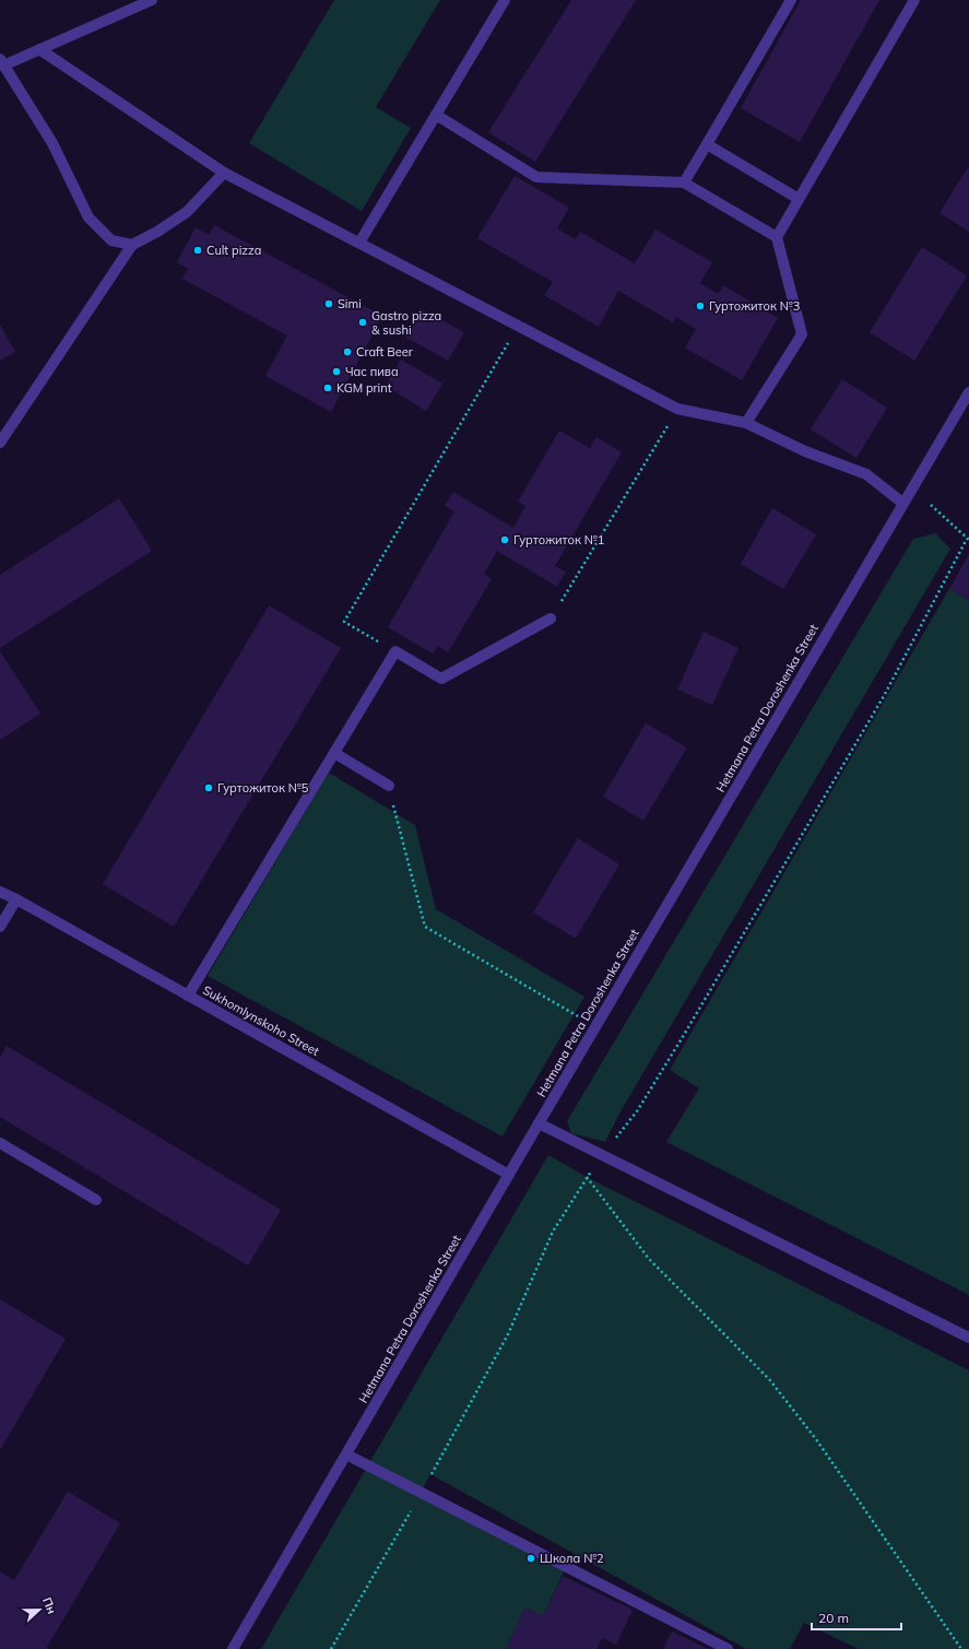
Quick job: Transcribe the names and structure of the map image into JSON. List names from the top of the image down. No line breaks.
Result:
{"streets":{"street":["Hetmana Petra Doroshenka Street","Sukhomlynskoho Street"]},"crossings":[["Hetmana Petra Doroshenka Street","Sukhomlynskoho Street"]],"places":["Cult pizza","Simi","Гуртожиток №3","Gastro pizza & sushi","Craft Beer","Час пива","KGM print","Гуртожиток №1","Гуртожиток №5","Школа №2"],"scale_bar":"20 m","north":"right"}
